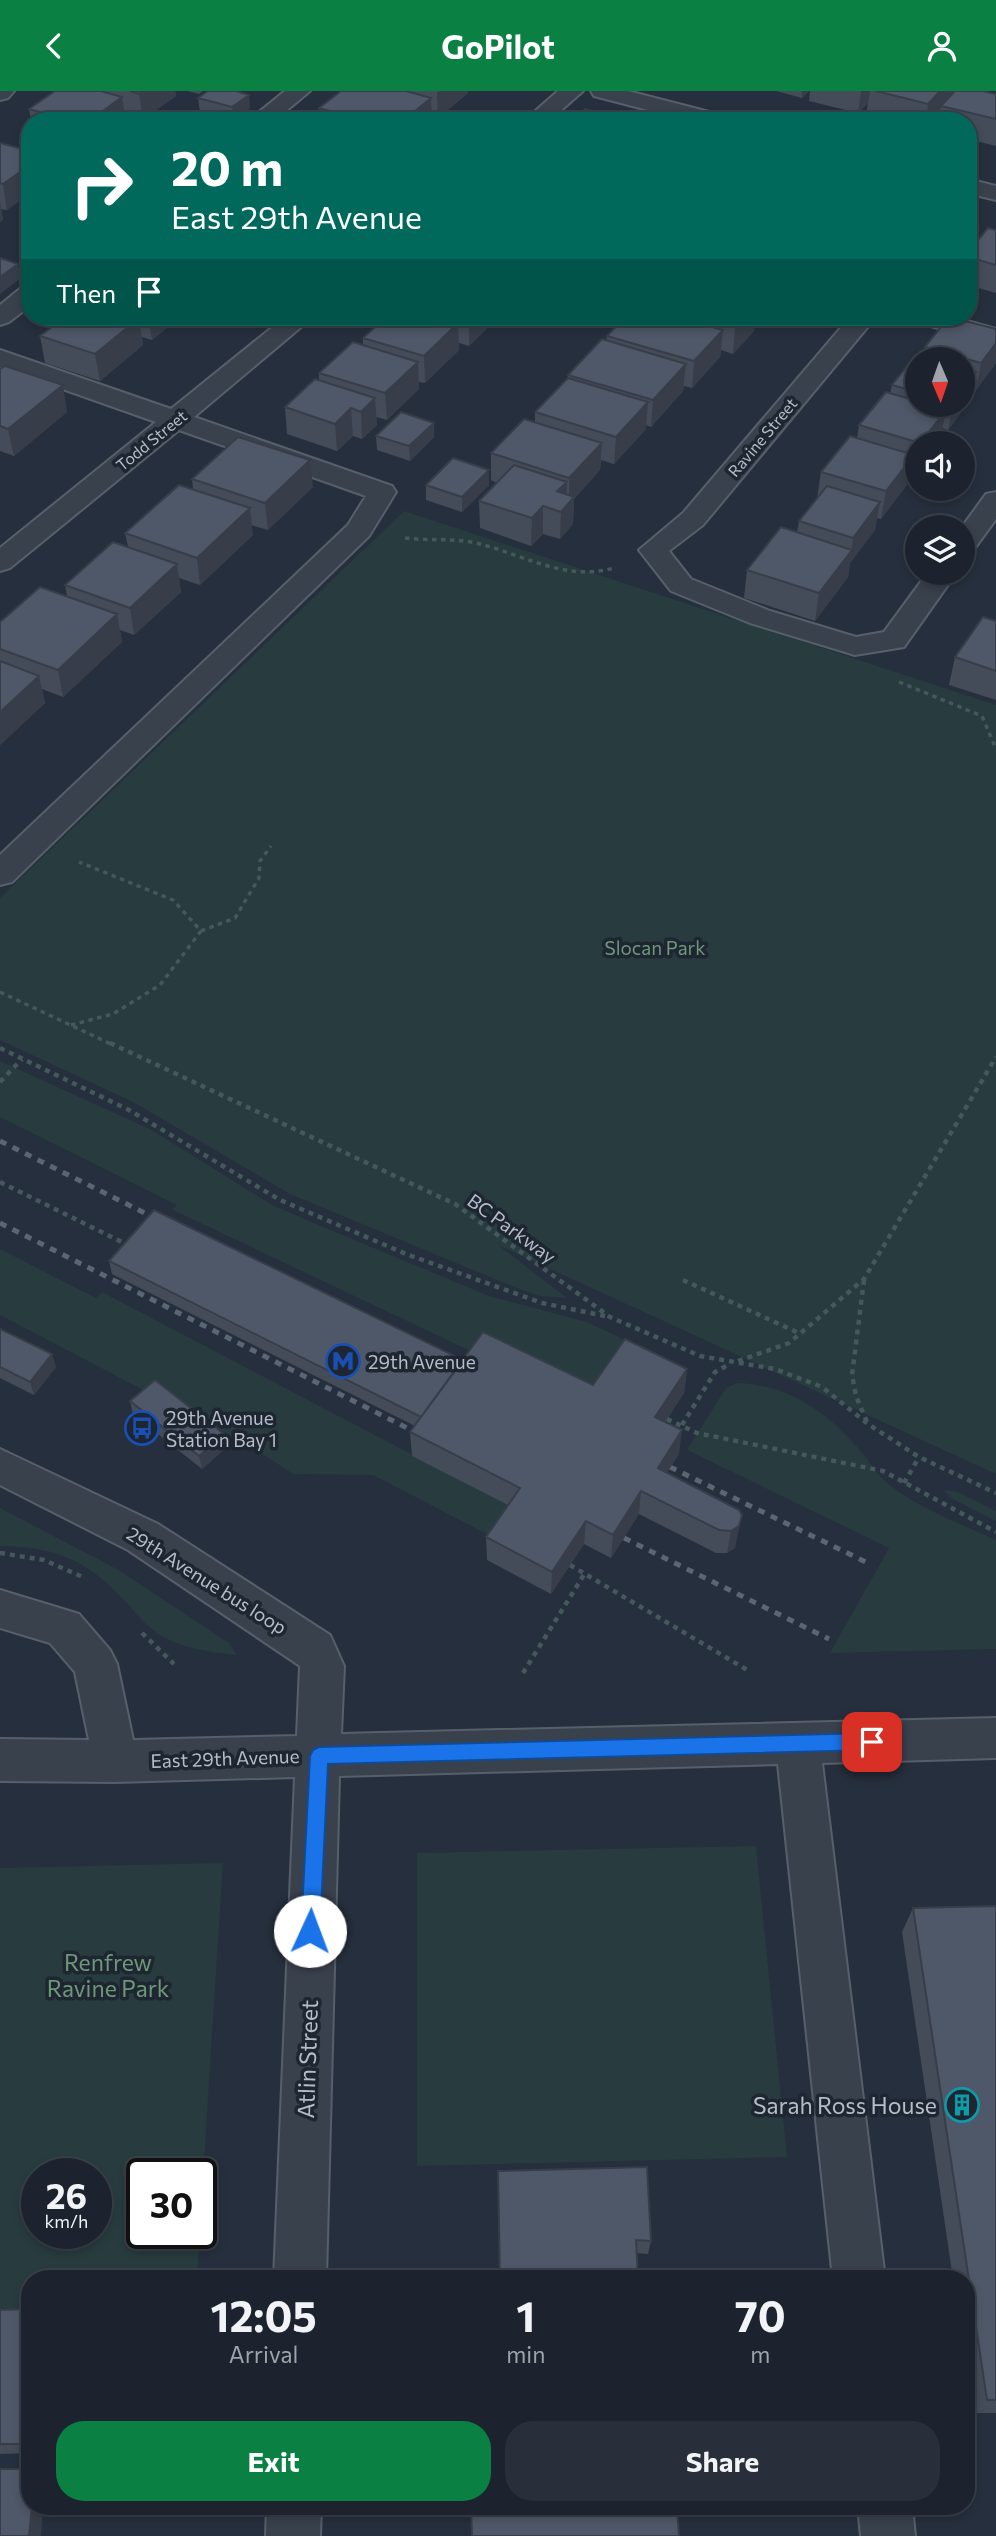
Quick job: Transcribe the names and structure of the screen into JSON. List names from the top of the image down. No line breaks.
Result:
{"streets":{"street":["Ravine Street","Todd Street","29th Avenue bus loop","East 29th Avenue","Atlin Street"],"path":["BC Parkway"]},"crossings":[["29th Avenue bus loop","East 29th Avenue"],["29th Avenue bus loop","Atlin Street"],["East 29th Avenue","Atlin Street"]],"parks":["Slocan Park","Renfrew Ravine Park"],"places":{"metro station":["29th Avenue"],"bus stop":["29th Avenue Station Bay 1"],"building":["Sarah Ross House"]},"north":"bottom","page":{"header":"GoPilot","turn":["20 m","East 29th Avenue"],"then":"Then","speed":"26 km/h","limit":"30","eta":["12:05","Arrival","1","min","70","m"],"buttons":["Exit","Share"]}}
